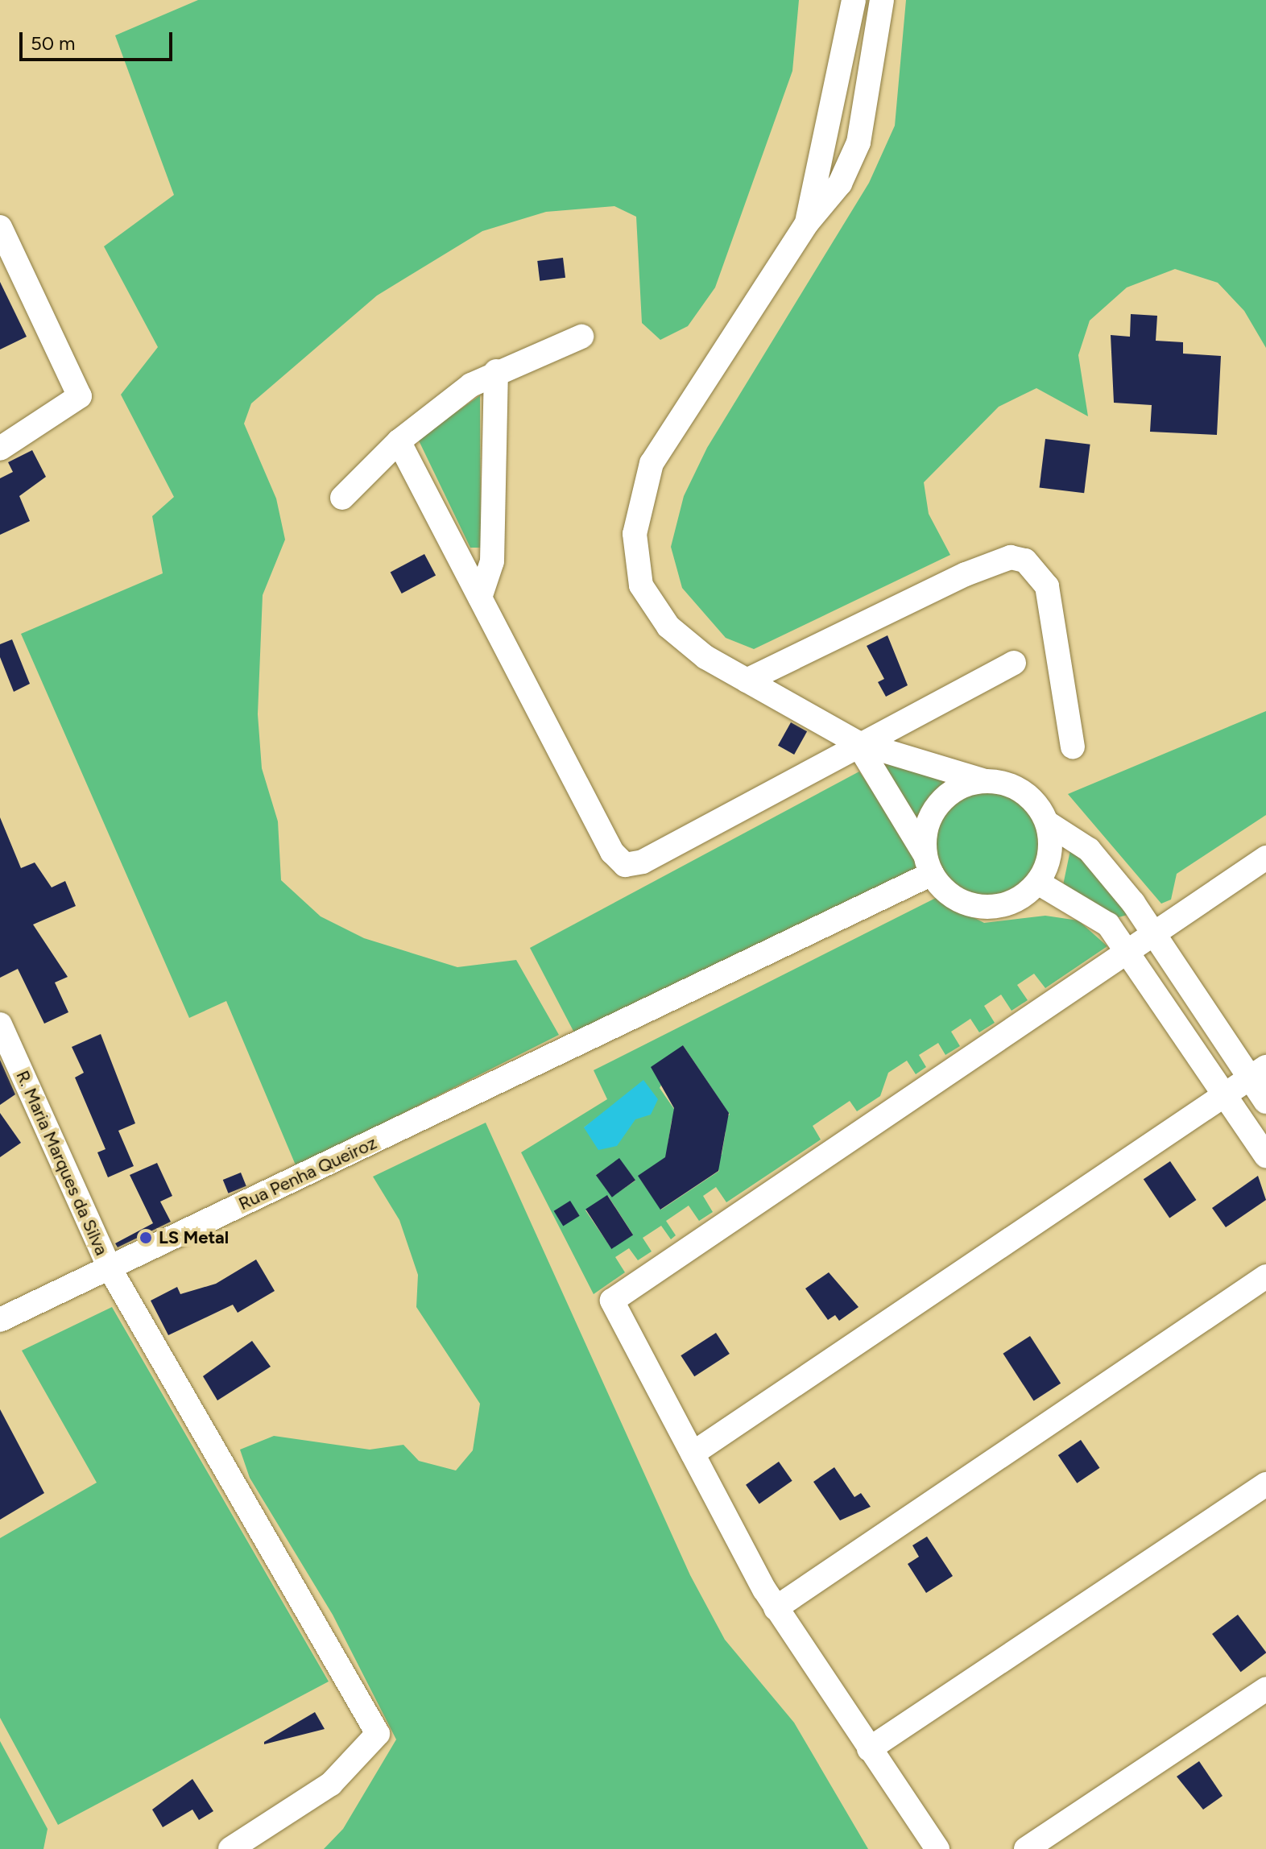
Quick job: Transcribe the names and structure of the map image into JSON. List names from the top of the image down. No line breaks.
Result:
{"streets":{"street":["R. Maria Marques da Silva","Rua Penha Queiroz"]},"crossings":[["R. Maria Marques da Silva","Rua Penha Queiroz"]],"places":["LS Metal"],"scale_bar":"50 m"}
